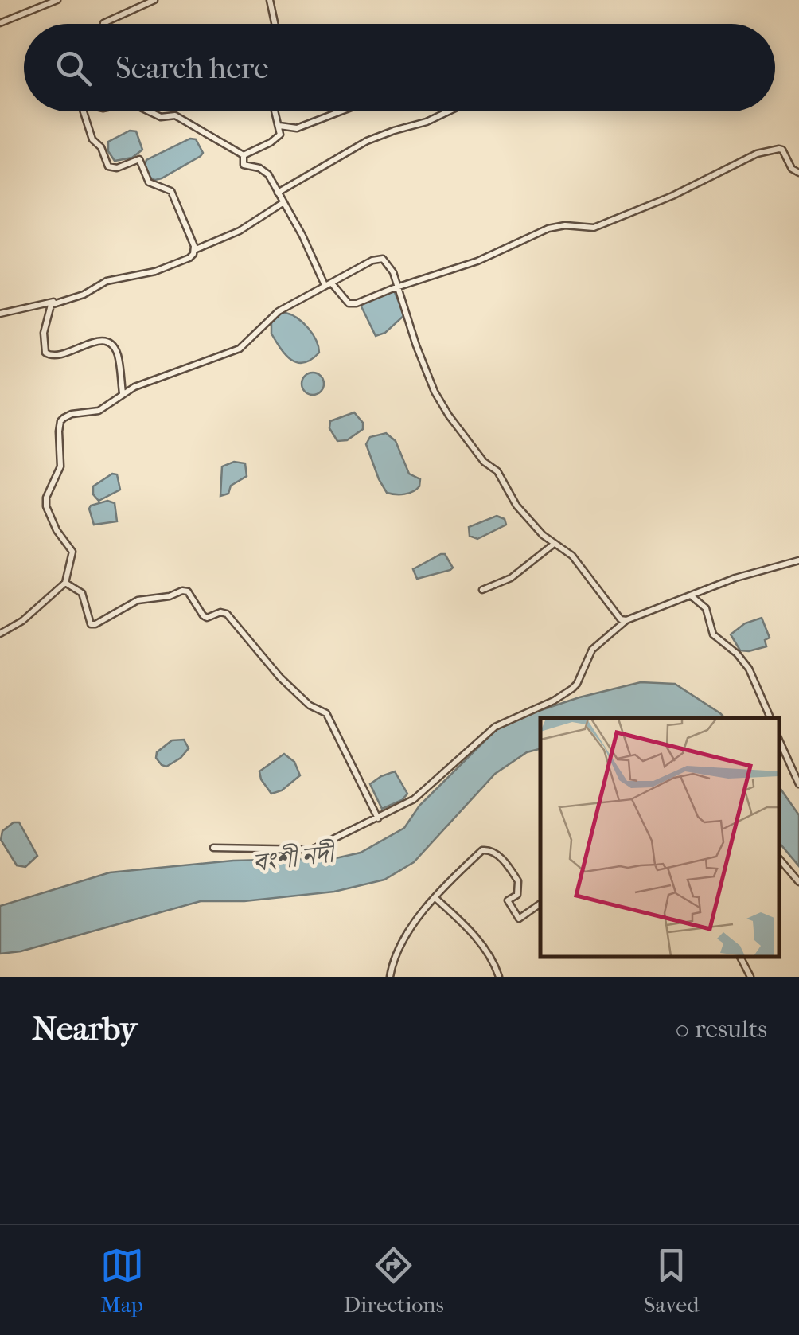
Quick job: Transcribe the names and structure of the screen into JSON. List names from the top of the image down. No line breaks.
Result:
{"water":["বংশী নদী"],"page":{"search":"Search here","heading":["Nearby","0 results"],"nav":["Map","Directions","Saved"]}}
